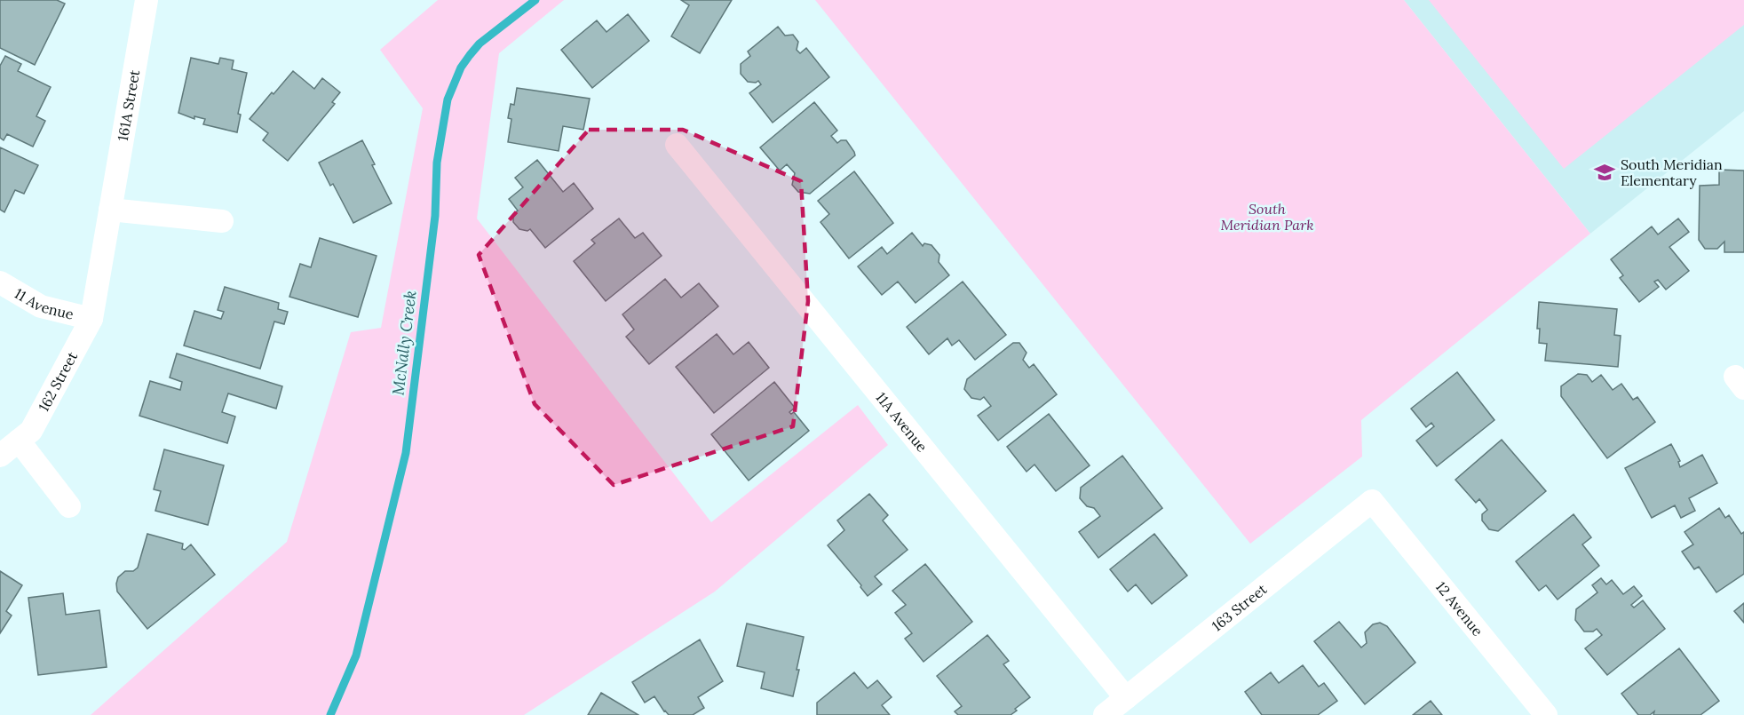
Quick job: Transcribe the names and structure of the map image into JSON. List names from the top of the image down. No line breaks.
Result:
{"streets":{"street":["161A Street","11 Avenue","162 Street","11A Avenue","163 Street","12 Avenue"]},"crossings":[["161A Street","11 Avenue"],["161A Street","162 Street"],["11 Avenue","162 Street"],["11A Avenue","163 Street"],["163 Street","12 Avenue"]],"water":["McNally Creek"],"parks":["South Meridian Park"],"places":{"school or university":["South Meridian Elementary"]}}
